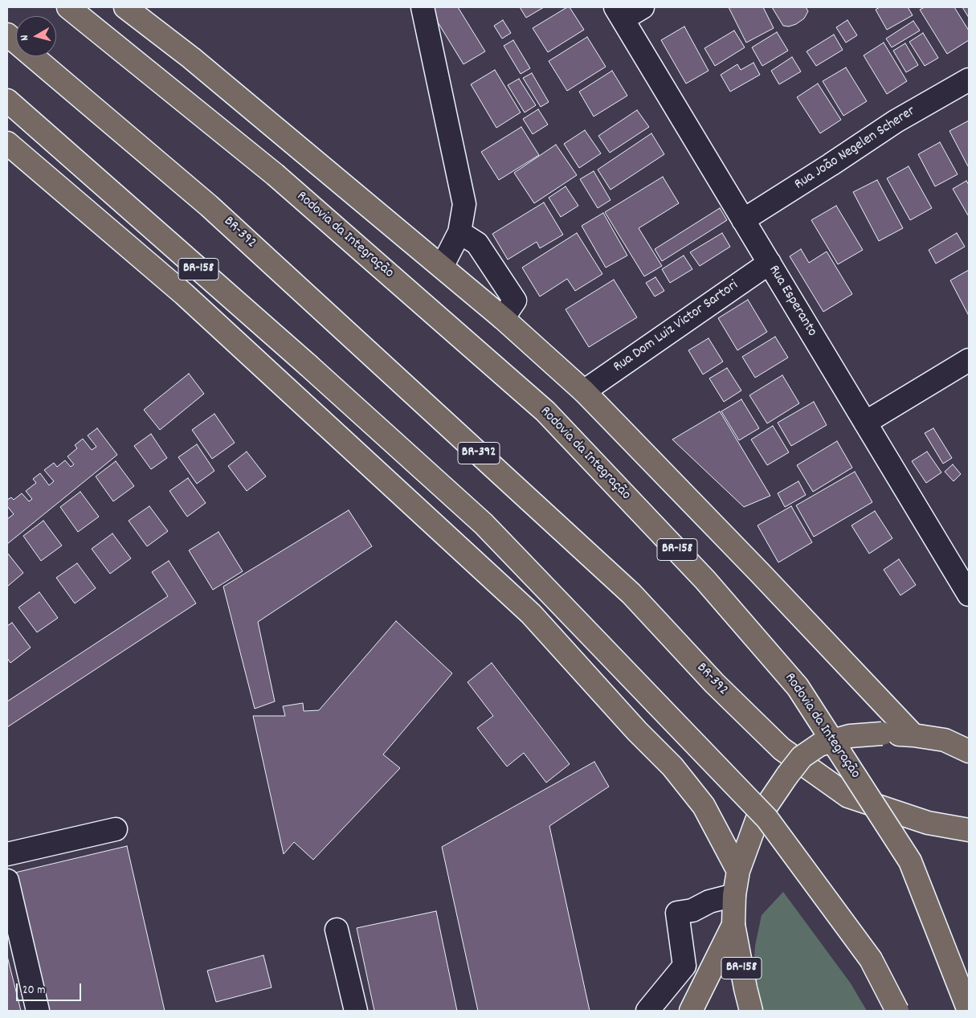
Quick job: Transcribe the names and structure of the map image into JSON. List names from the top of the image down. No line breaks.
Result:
{"streets":{"main road":["BR-392","Rodovia da Integração","BR-158"],"street":["Rua João Negelen Scherer","Rua Esperanto","Rua Dom Luiz Victor Sartori"]},"crossings":[["Rua João Negelen Scherer","Rua Esperanto"],["Rua Esperanto","Rua Dom Luiz Victor Sartori"]],"scale_bar":"20 m","north":"left"}
